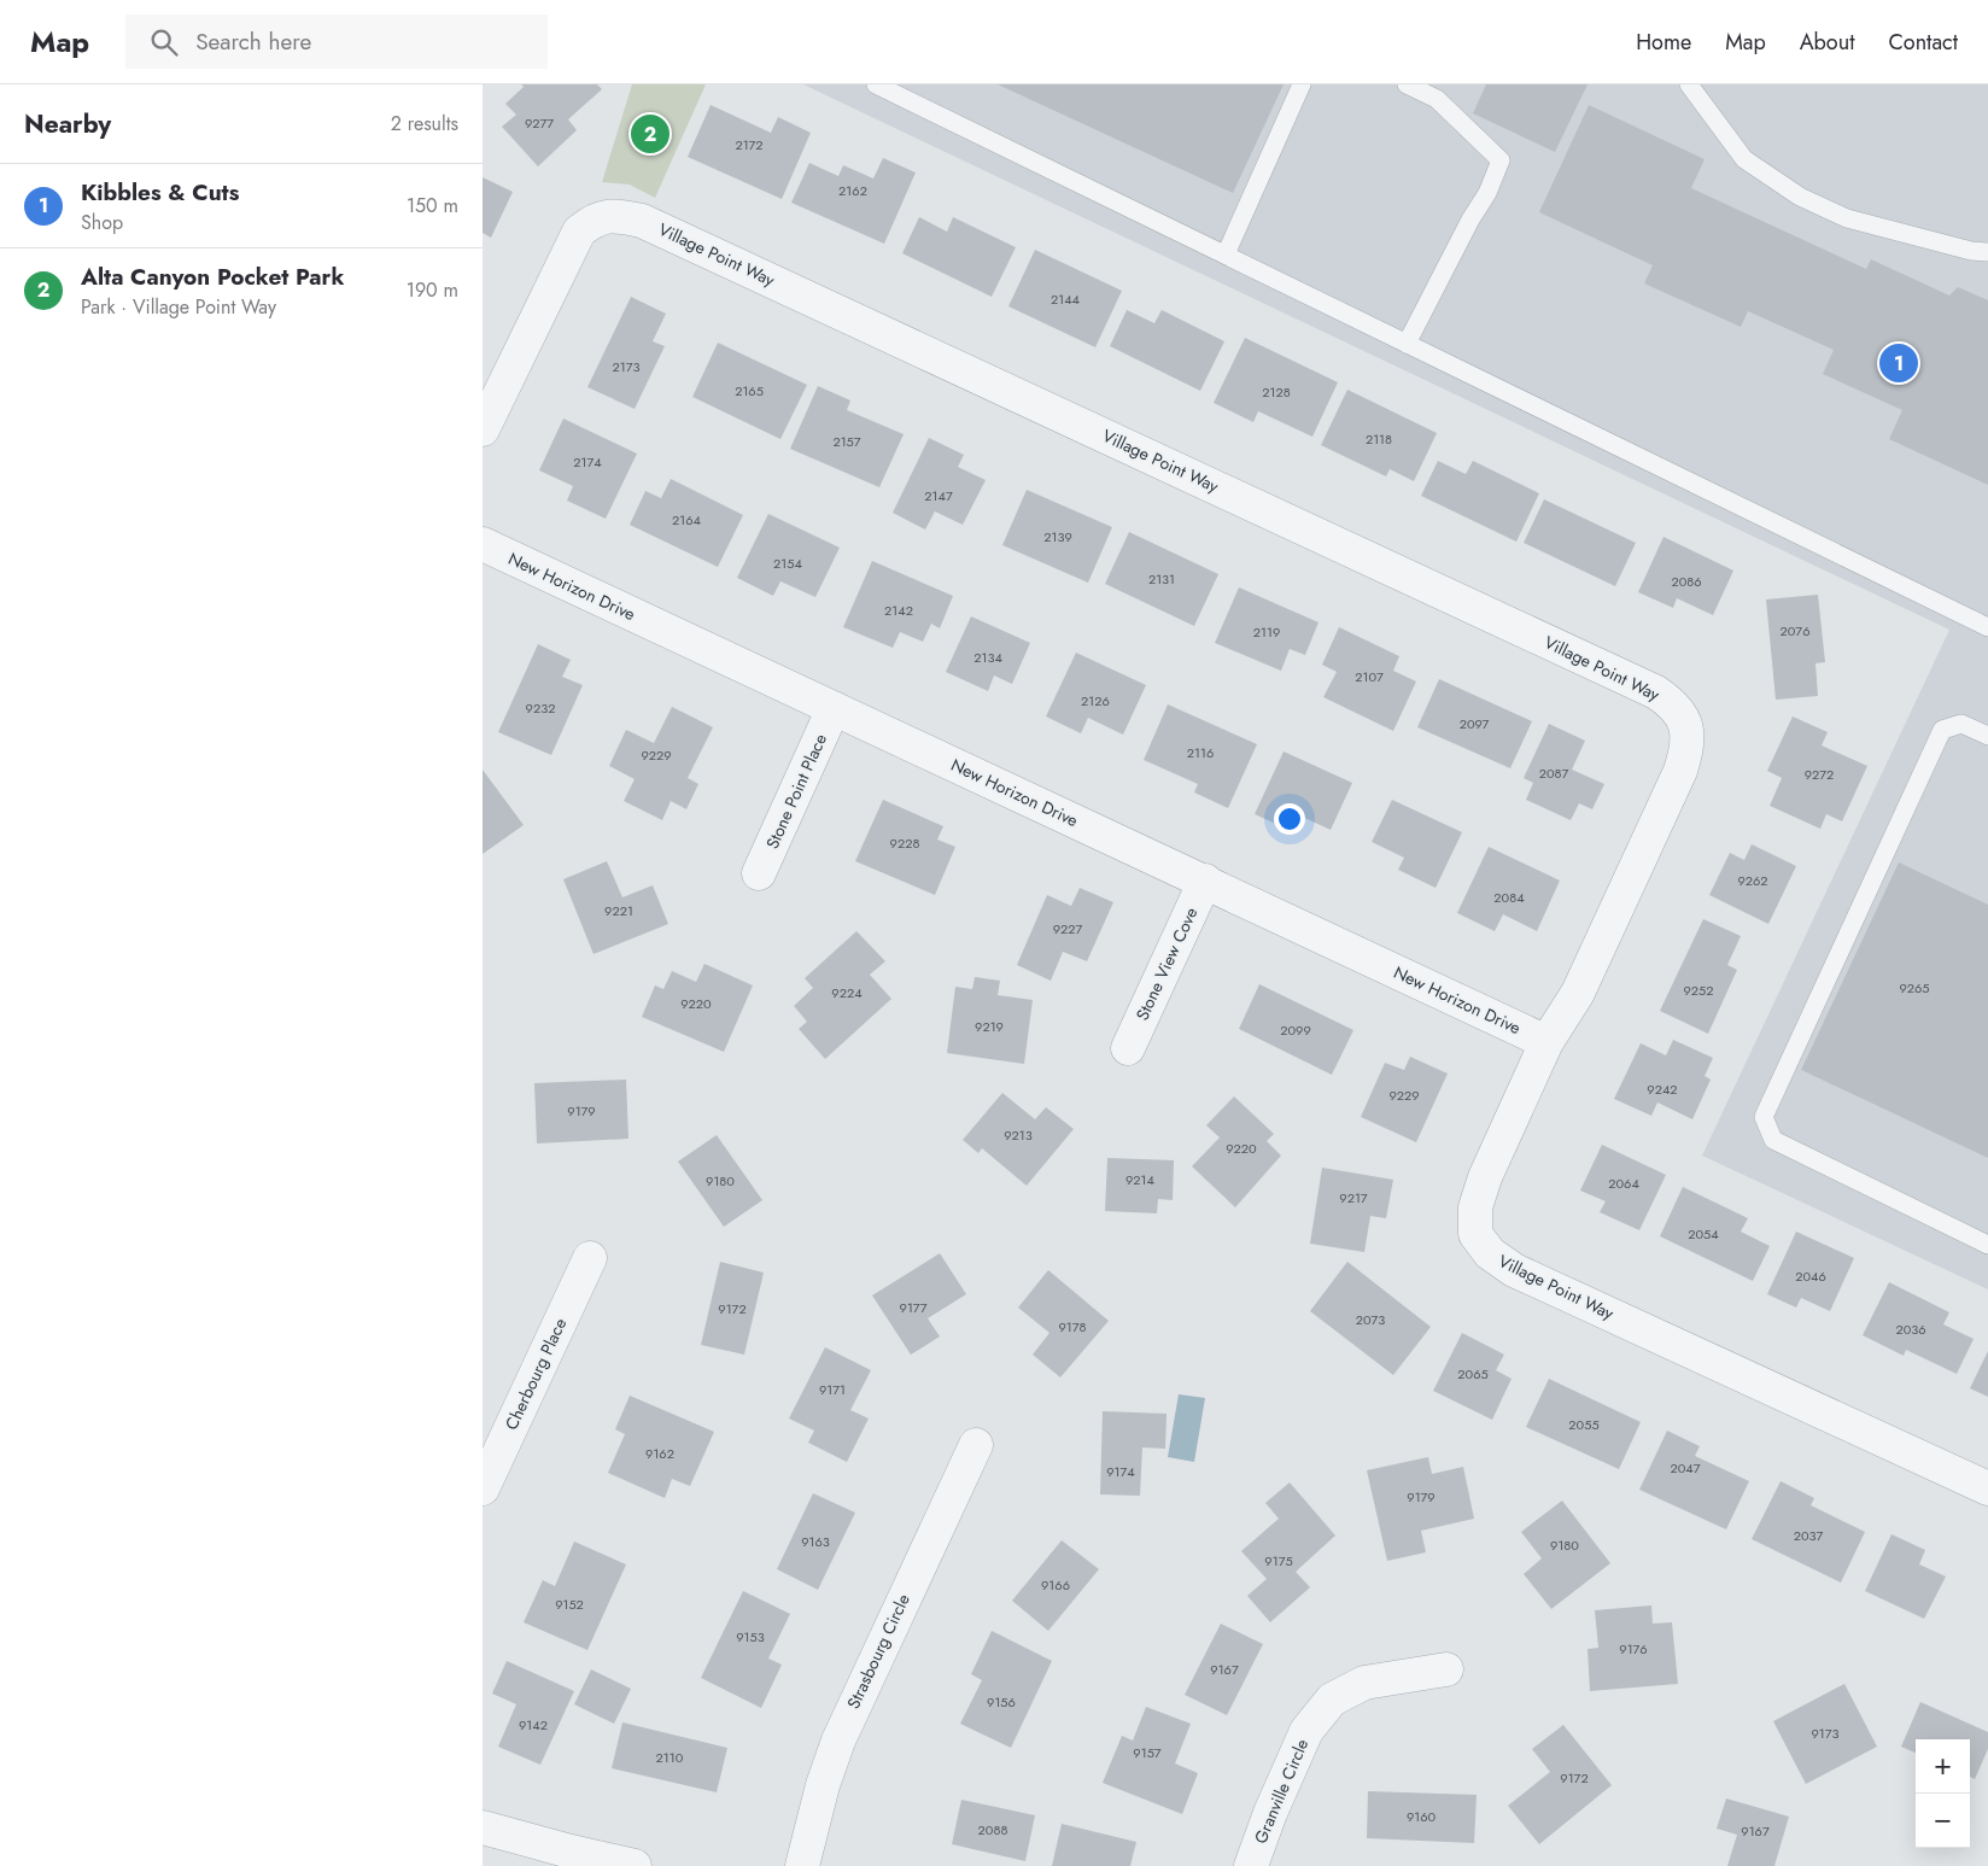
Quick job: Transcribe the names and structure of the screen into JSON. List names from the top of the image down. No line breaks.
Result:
{"streets":{"street":["Village Point Way","New Horizon Drive","Stone Point Place","Stone View Cove","Cherbourg Place","Strasbourg Circle","Granville Circle"]},"crossings":[["Village Point Way","New Horizon Drive"],["New Horizon Drive","Stone Point Place"],["New Horizon Drive","Stone View Cove"]],"house_numbers":["9277","2172","2162","2144","2173","2165","2128","2118","2157","2174","2147","2164","2139","2154","2131","2086","2142","2076","2119","2134","2107","2126","9232","2097","2116","9229","2087","9272","9228","9262","2084","9221","9227","9265","9252","9224","9220","9219","2099","9242","9229","9179","9213","9220","9214","9180","2064","9217","2054","2046","9177","9172","2073","9178","2036","2065","9171","2055","9162","2047","9174","9179","2037","9163","9180","9175","9166","9152","9153","9176","9167","9156","9142","9173","9157","2110","9172","9160","2088","9167"],"page":{"header":"Map","search":"Search here","nav":["Home","Map","About","Contact"],"heading":["Nearby","2 results"],"pins":["2","1"],"list":[{"mark":"1","name":"Kibbles & Cuts","note":"Shop","value":"150 m"},{"mark":"2","name":"Alta Canyon Pocket Park","note":"Park · Village Point Way","value":"190 m"}],"map_buttons":["+","−"]}}
